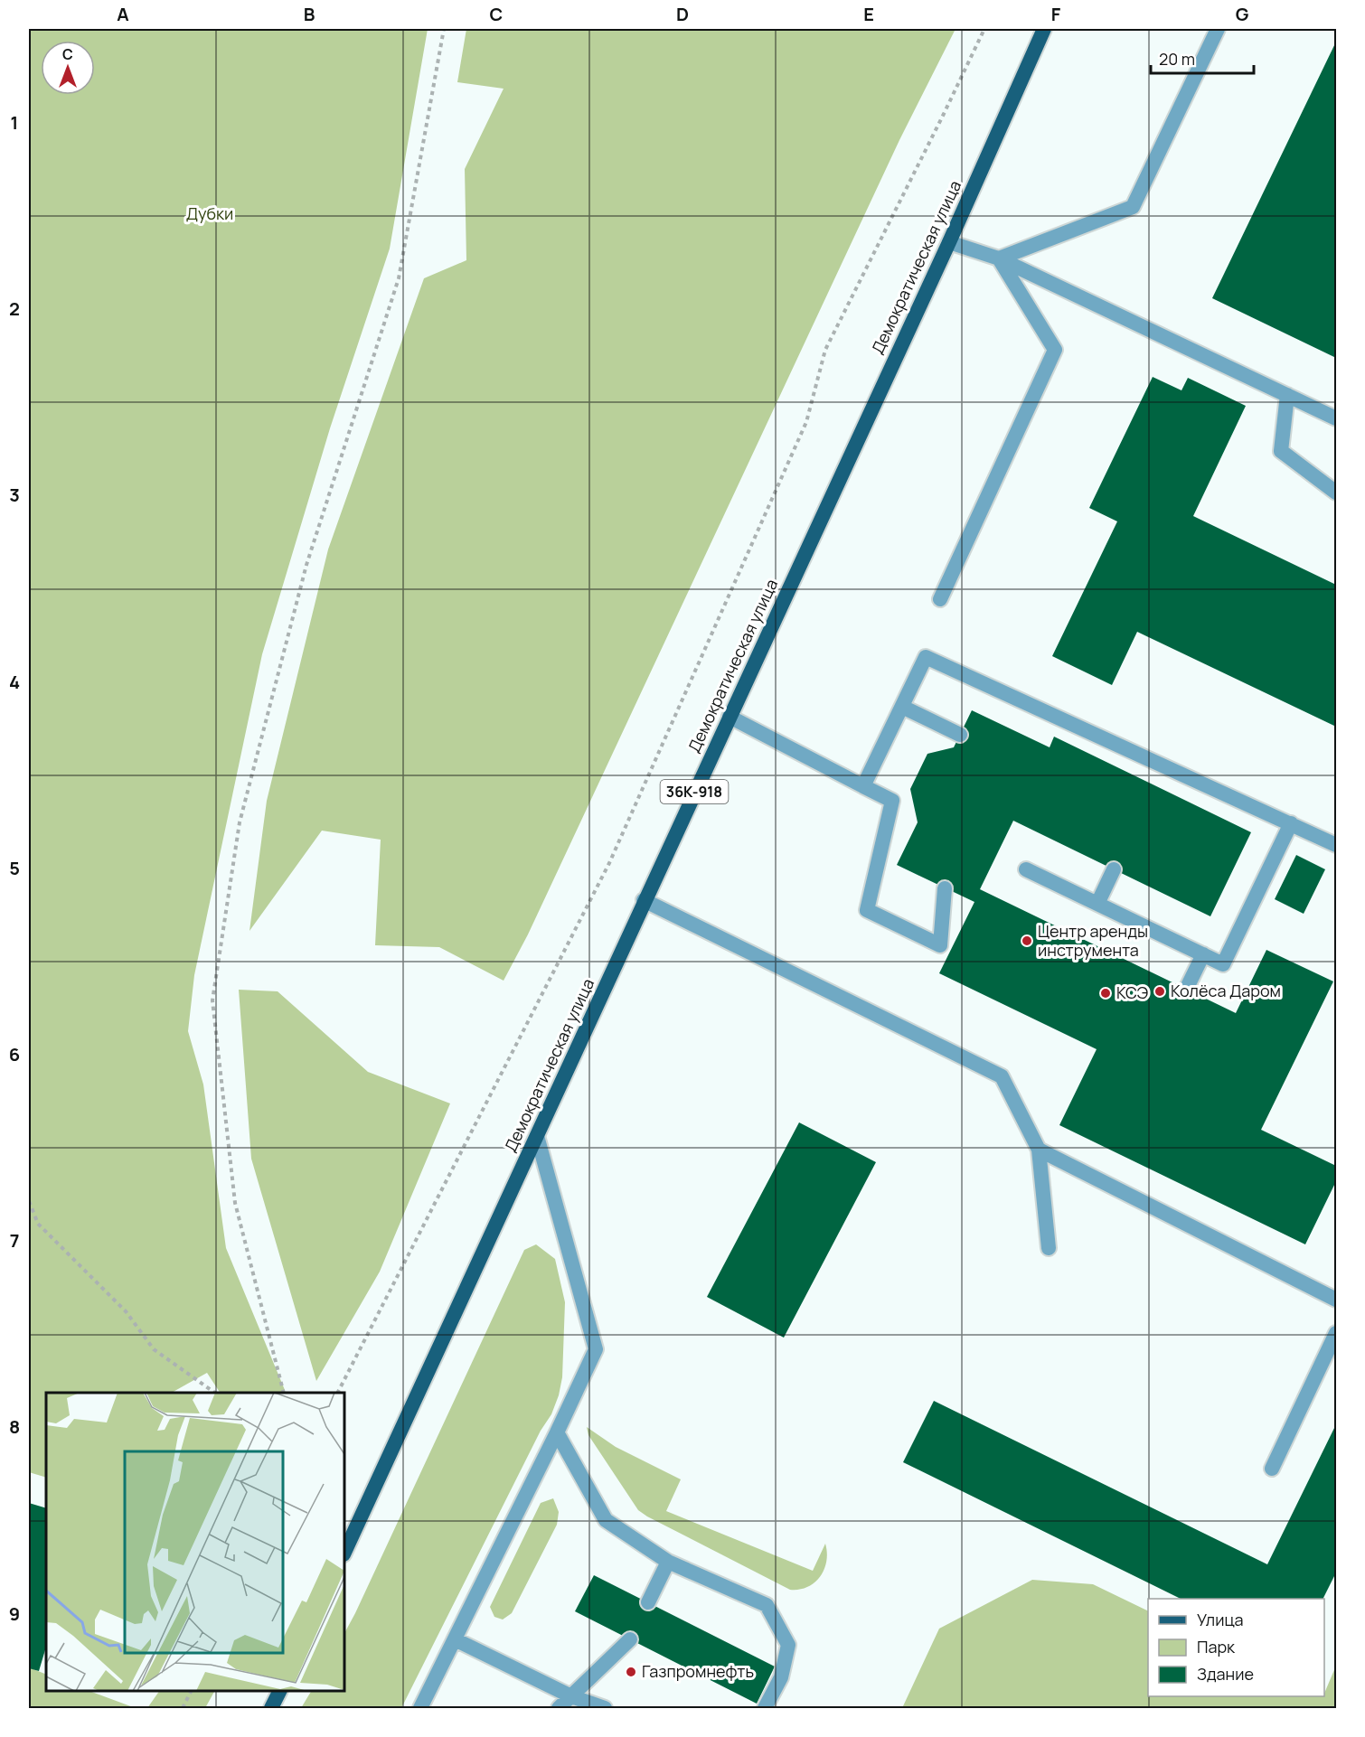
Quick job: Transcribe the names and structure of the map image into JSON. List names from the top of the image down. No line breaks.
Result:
{"streets":{"main road":["Демократическая улица","36К-918"]},"parks":["Дубки"],"places":["Центр аренды инструмента","Колёса Даром","КСЭ","Газпромнефть"],"legend":["Улица","Парк","Здание"],"scale_bar":"20 m","north":"top","grid":{"columns":["A","B","C","D","E","F","G"],"rows":["1","2","3","4","5","6","7","8","9"]}}
